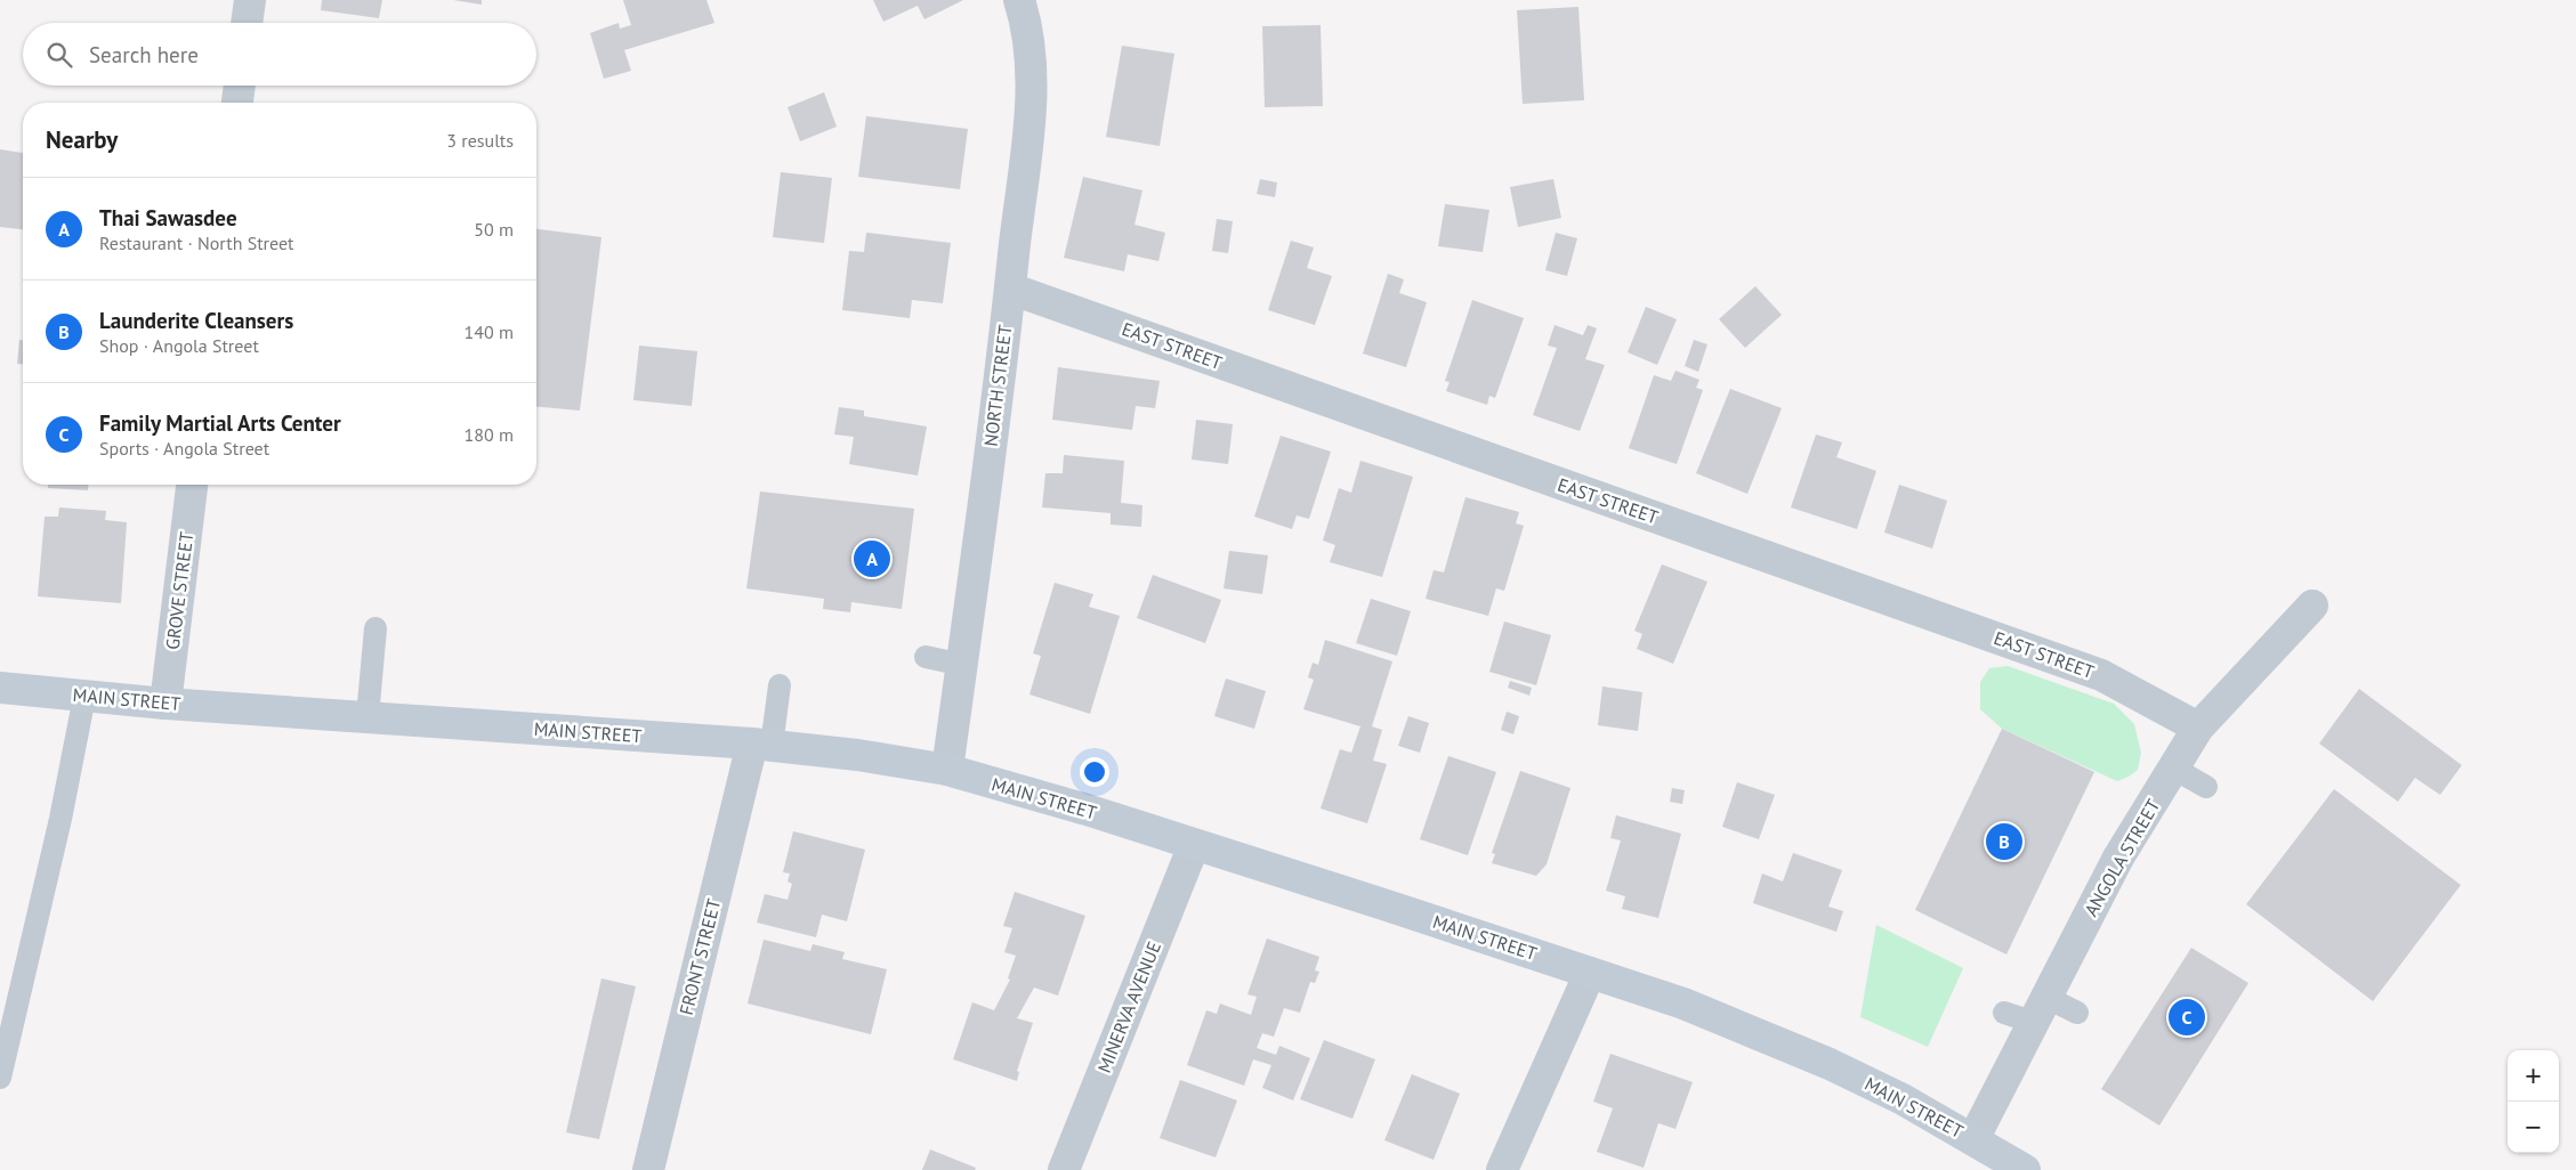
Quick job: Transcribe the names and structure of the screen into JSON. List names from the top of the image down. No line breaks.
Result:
{"streets":{"main road":["MAIN STREET"],"street":["EAST STREET","NORTH STREET","GROVE STREET","ANGOLA STREET","FRONT STREET","MINERVA AVENUE"]},"crossings":[["EAST STREET","NORTH STREET"],["EAST STREET","ANGOLA STREET"],["NORTH STREET","MAIN STREET"],["GROVE STREET","MAIN STREET"],["MAIN STREET","ANGOLA STREET"],["MAIN STREET","FRONT STREET"],["MAIN STREET","MINERVA AVENUE"]],"page":{"search":"Search here","heading":["Nearby","3 results"],"list":[{"mark":"A","name":"Thai Sawasdee","note":"Restaurant · North Street","value":"50 m"},{"mark":"B","name":"Launderite Cleansers","note":"Shop · Angola Street","value":"140 m"},{"mark":"C","name":"Family Martial Arts Center","note":"Sports · Angola Street","value":"180 m"}],"pins":["A","B","C"],"map_buttons":["+","−"]}}
